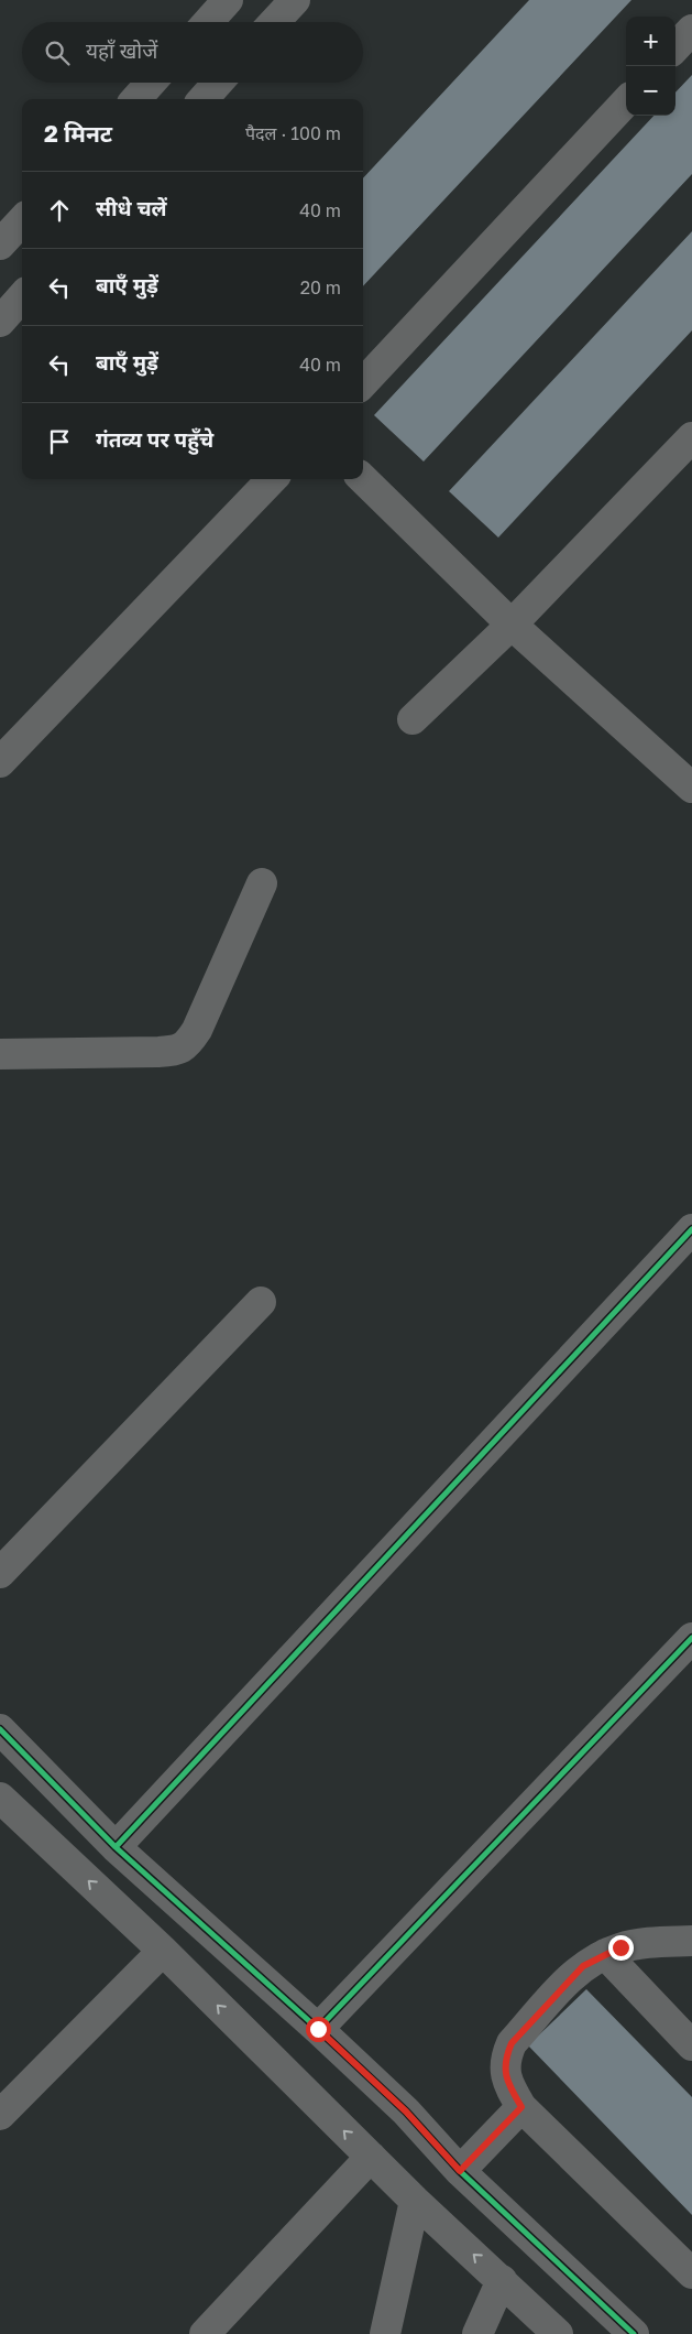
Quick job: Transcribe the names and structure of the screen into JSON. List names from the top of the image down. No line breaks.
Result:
{"page":{"map_buttons":["+","−"],"search":"यहाँ खोजें","heading":["2 मिनट","पैदल · 100 m"],"list":[["सीधे चलें","40 m"],["बाएँ मुड़ें","20 m"],["बाएँ मुड़ें","40 m"],"गंतव्य पर पहुँचे"]}}
